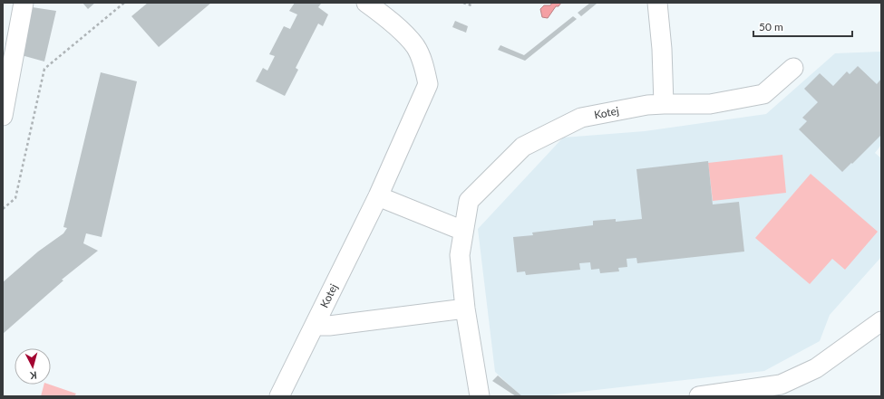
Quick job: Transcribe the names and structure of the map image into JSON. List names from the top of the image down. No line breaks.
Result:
{"streets":{"street":["Kotej"]},"scale_bar":"50 m","north":"bottom"}
